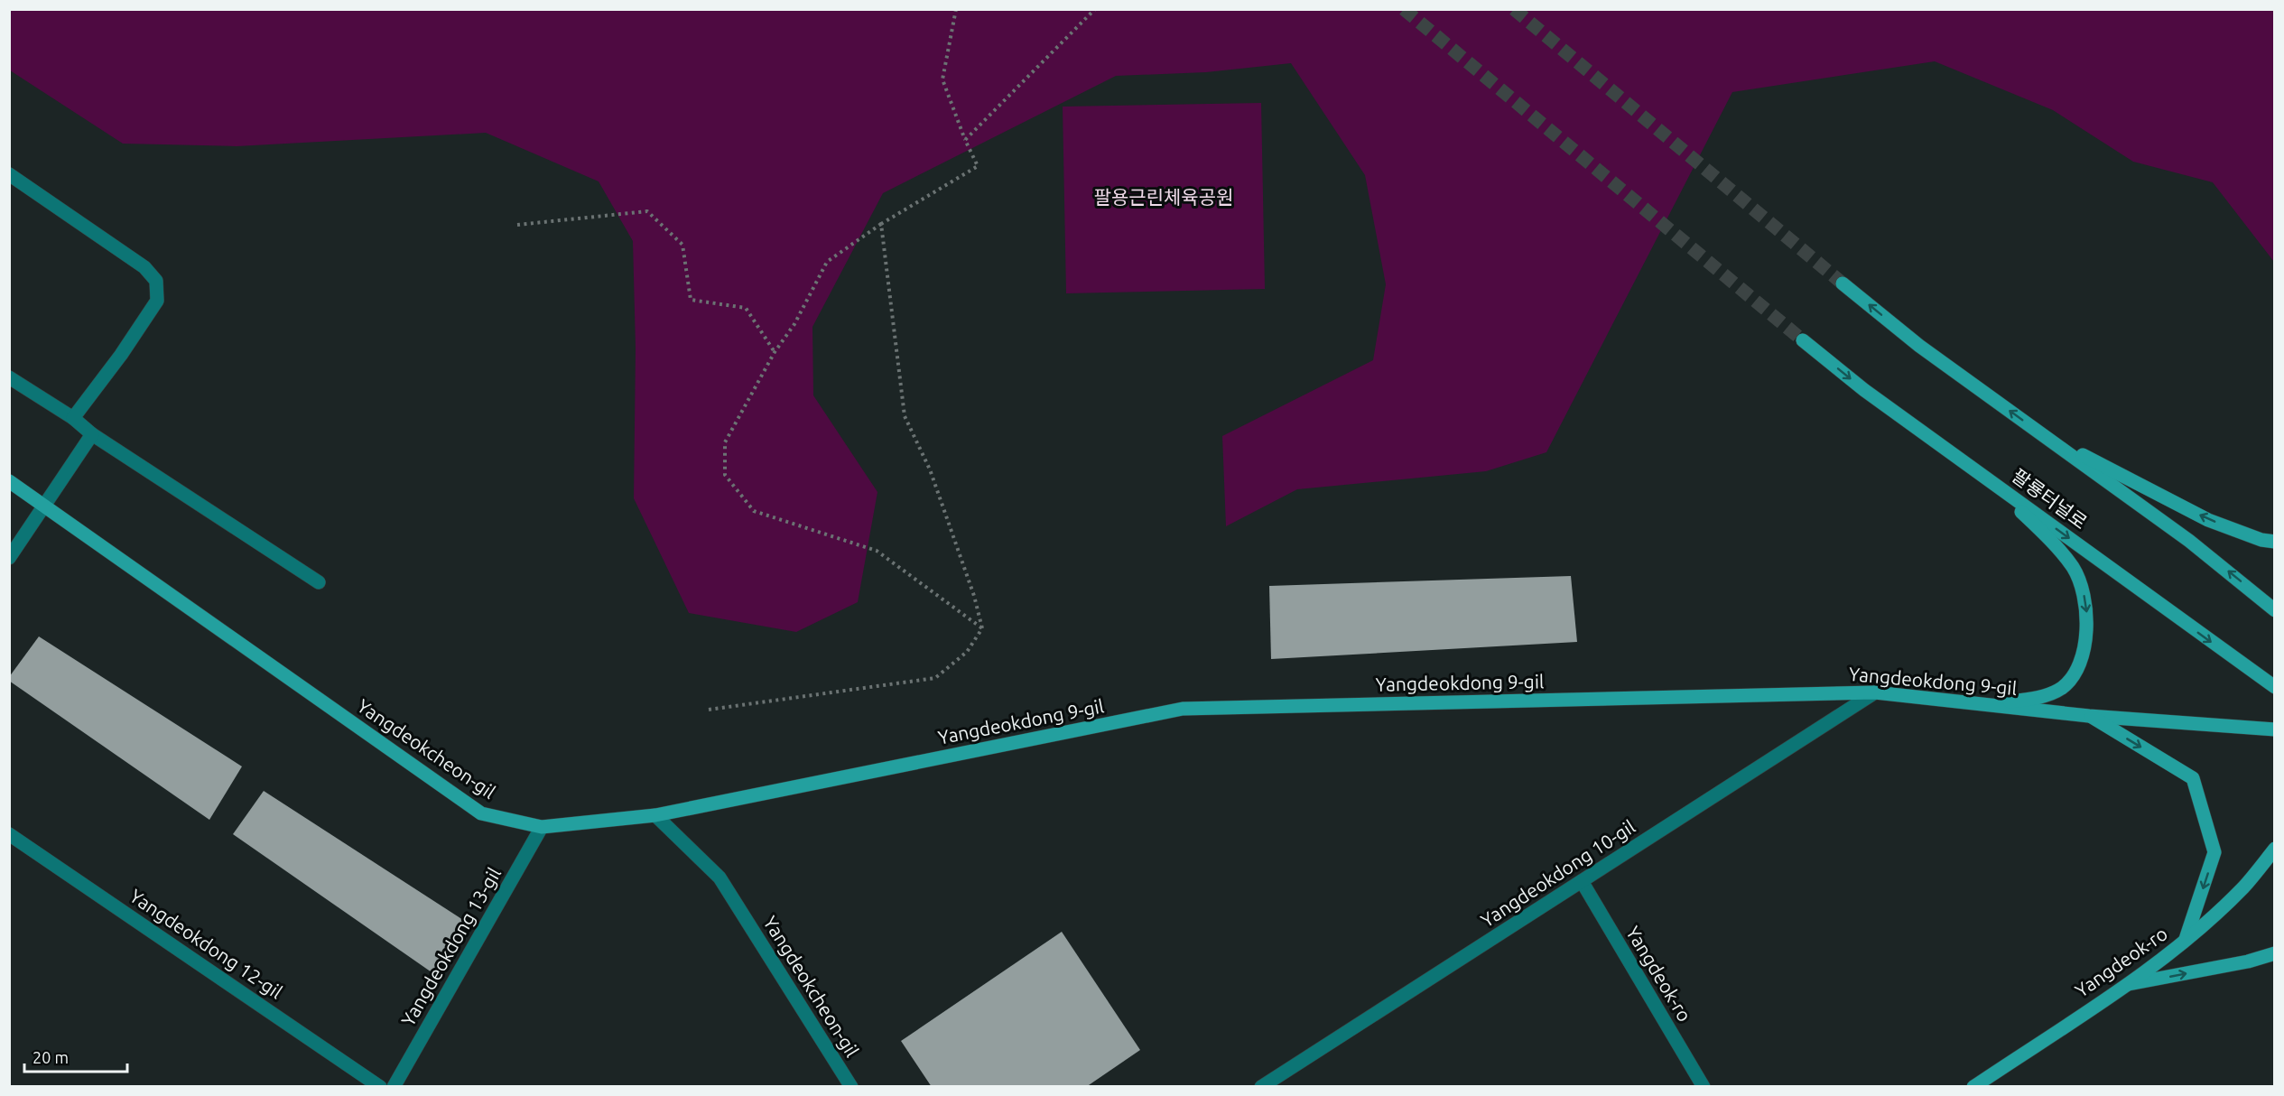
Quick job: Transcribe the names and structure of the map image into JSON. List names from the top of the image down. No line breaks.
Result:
{"streets":{"main road":["팔룡터널로","Yangdeokdong 9-gil","Yangdeokcheon-gil","Yangdeok-ro"],"street":["Yangdeokdong 10-gil","Yangdeokdong 12-gil","Yangdeokdong 13-gil"]},"crossings":[["Yangdeokdong 9-gil","Yangdeokcheon-gil"],["Yangdeokdong 9-gil","Yangdeokdong 10-gil"],["Yangdeokcheon-gil","Yangdeokdong 13-gil"],["Yangdeokdong 10-gil","Yangdeok-ro"]],"parks":["팔용근린체육공원"],"scale_bar":"20 m"}
